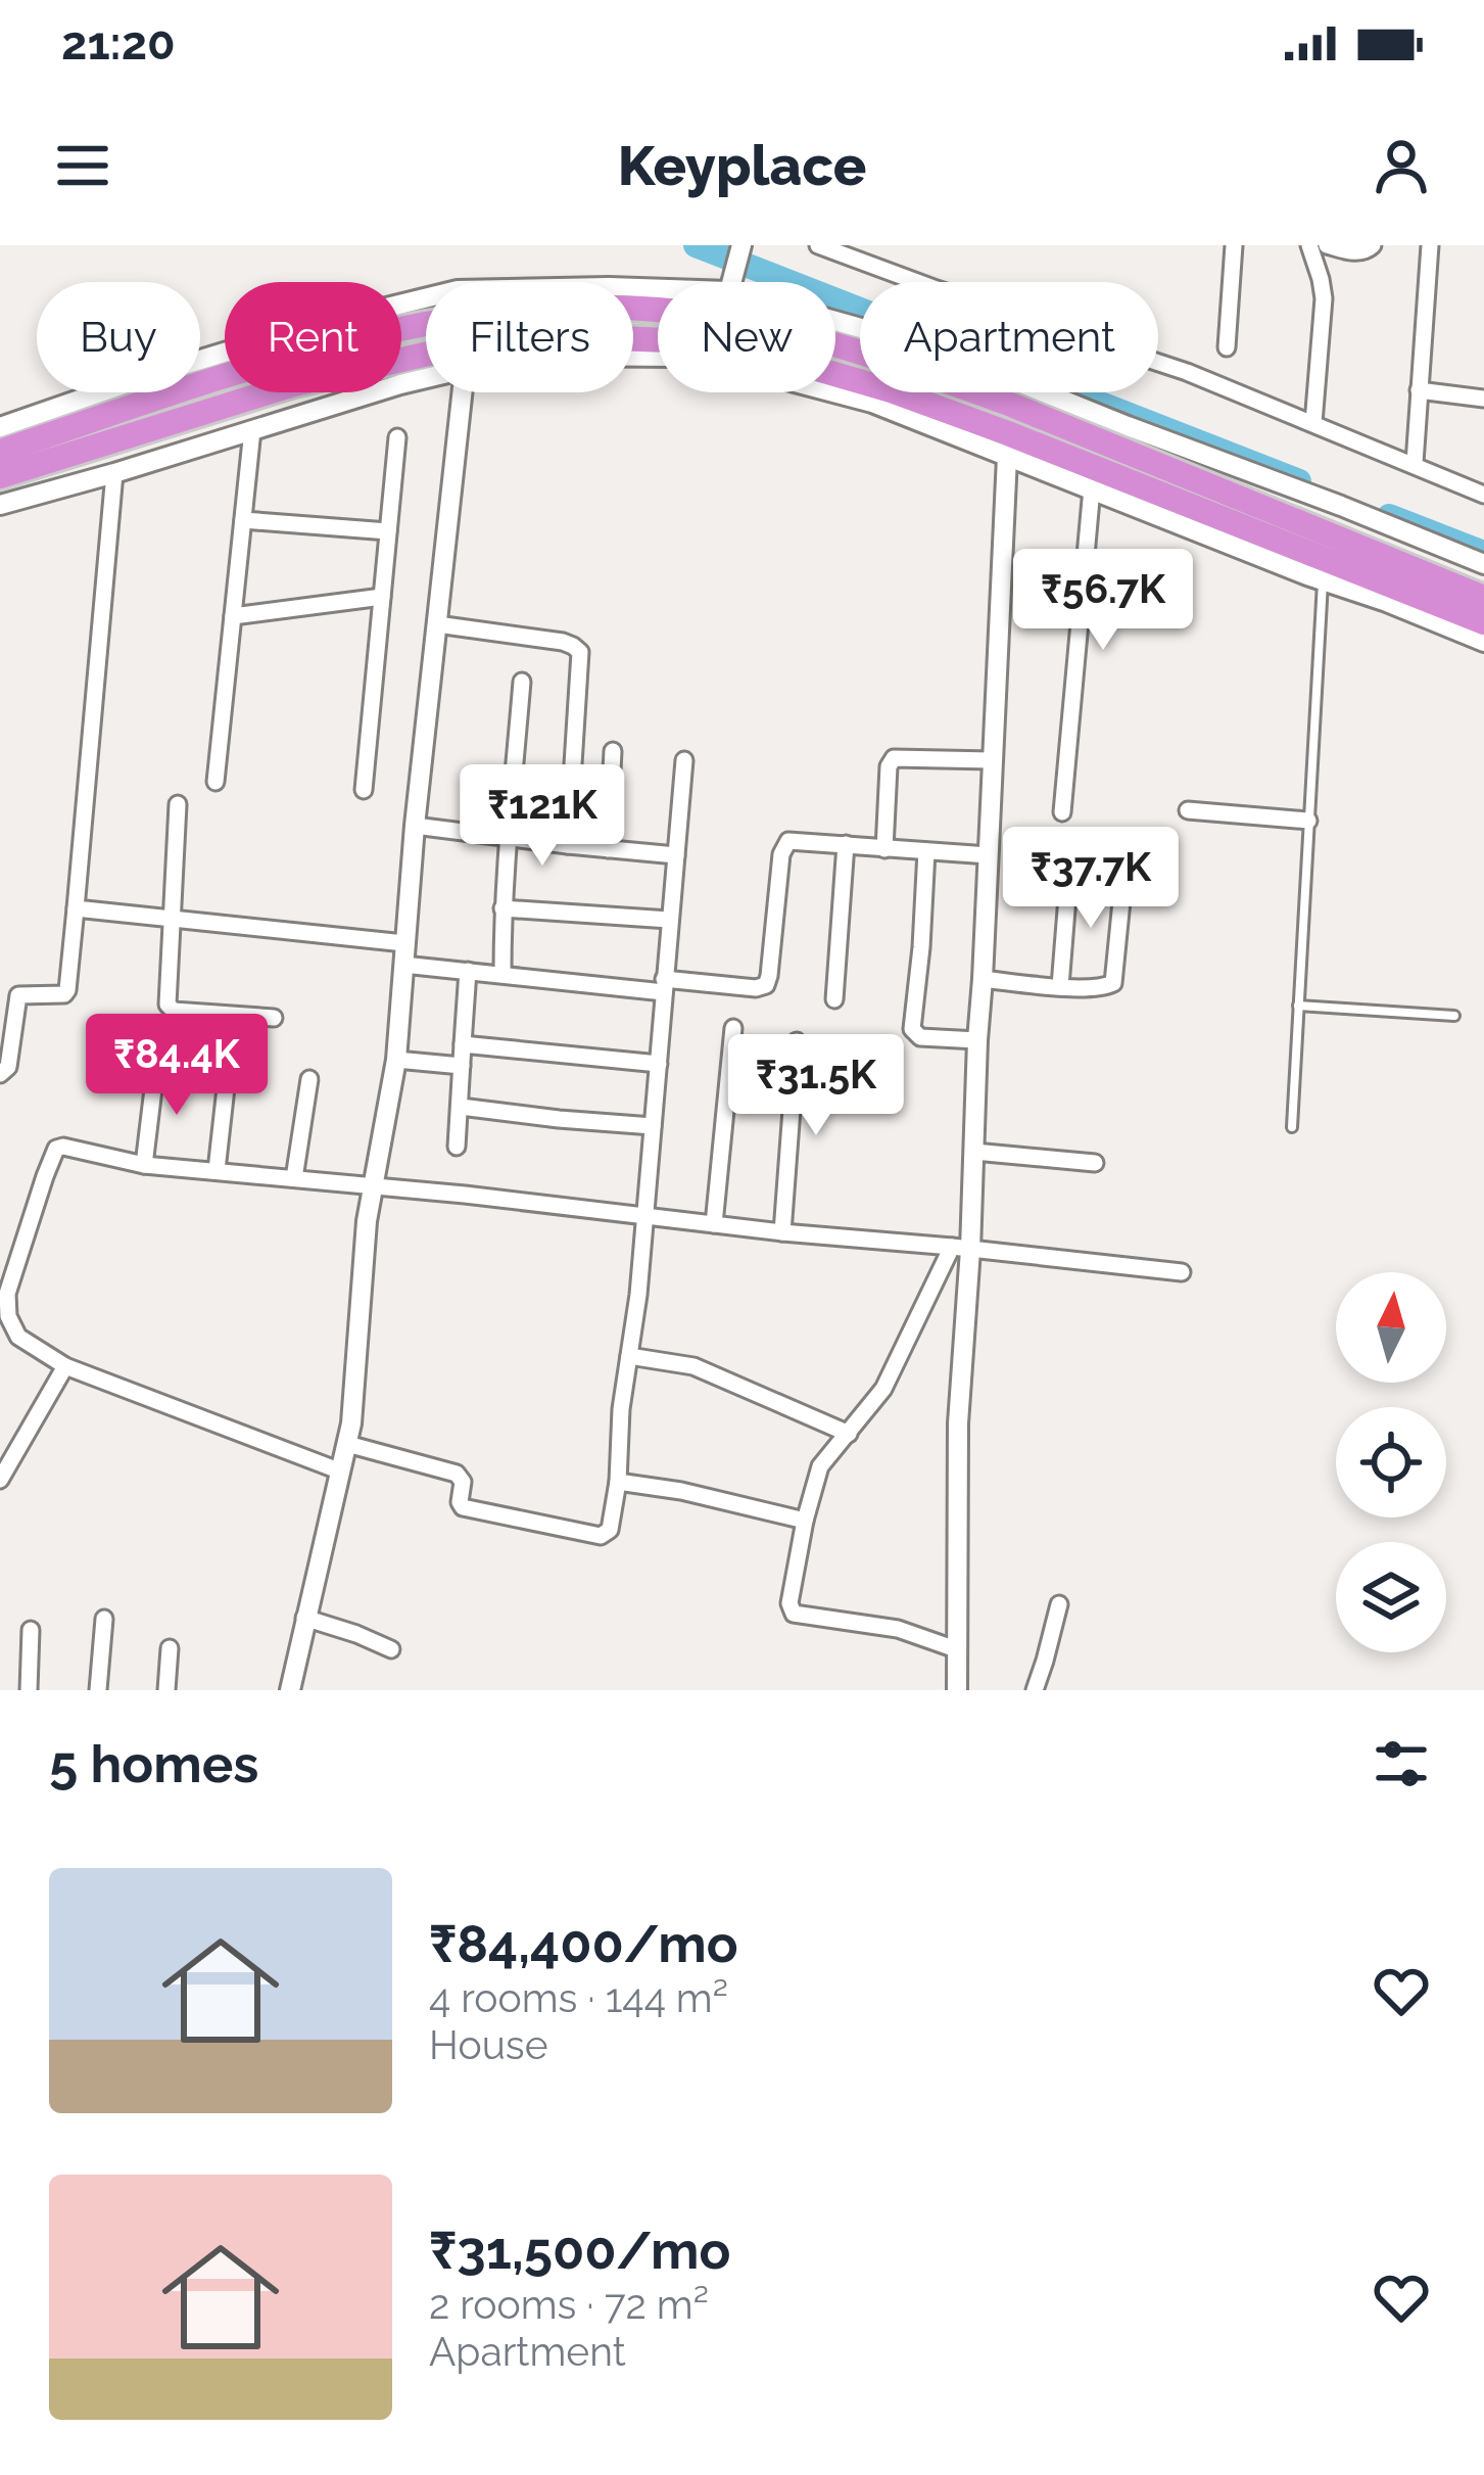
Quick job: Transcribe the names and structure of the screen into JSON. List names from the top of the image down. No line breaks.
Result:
{"north":"top","page":{"status":"21:20","header":"Keyplace","chip":["Buy","Rent","Filters","New","Apartment"],"price":["₹56.7K","₹121K","₹37.7K","₹84.4K","₹31.5K"],"heading":"5 homes","list":[{"name":"₹84,400/mo","note":"4 rooms · 144 m² · House"},{"name":"₹31,500/mo","note":"2 rooms · 72 m² · Apartment"}]}}
